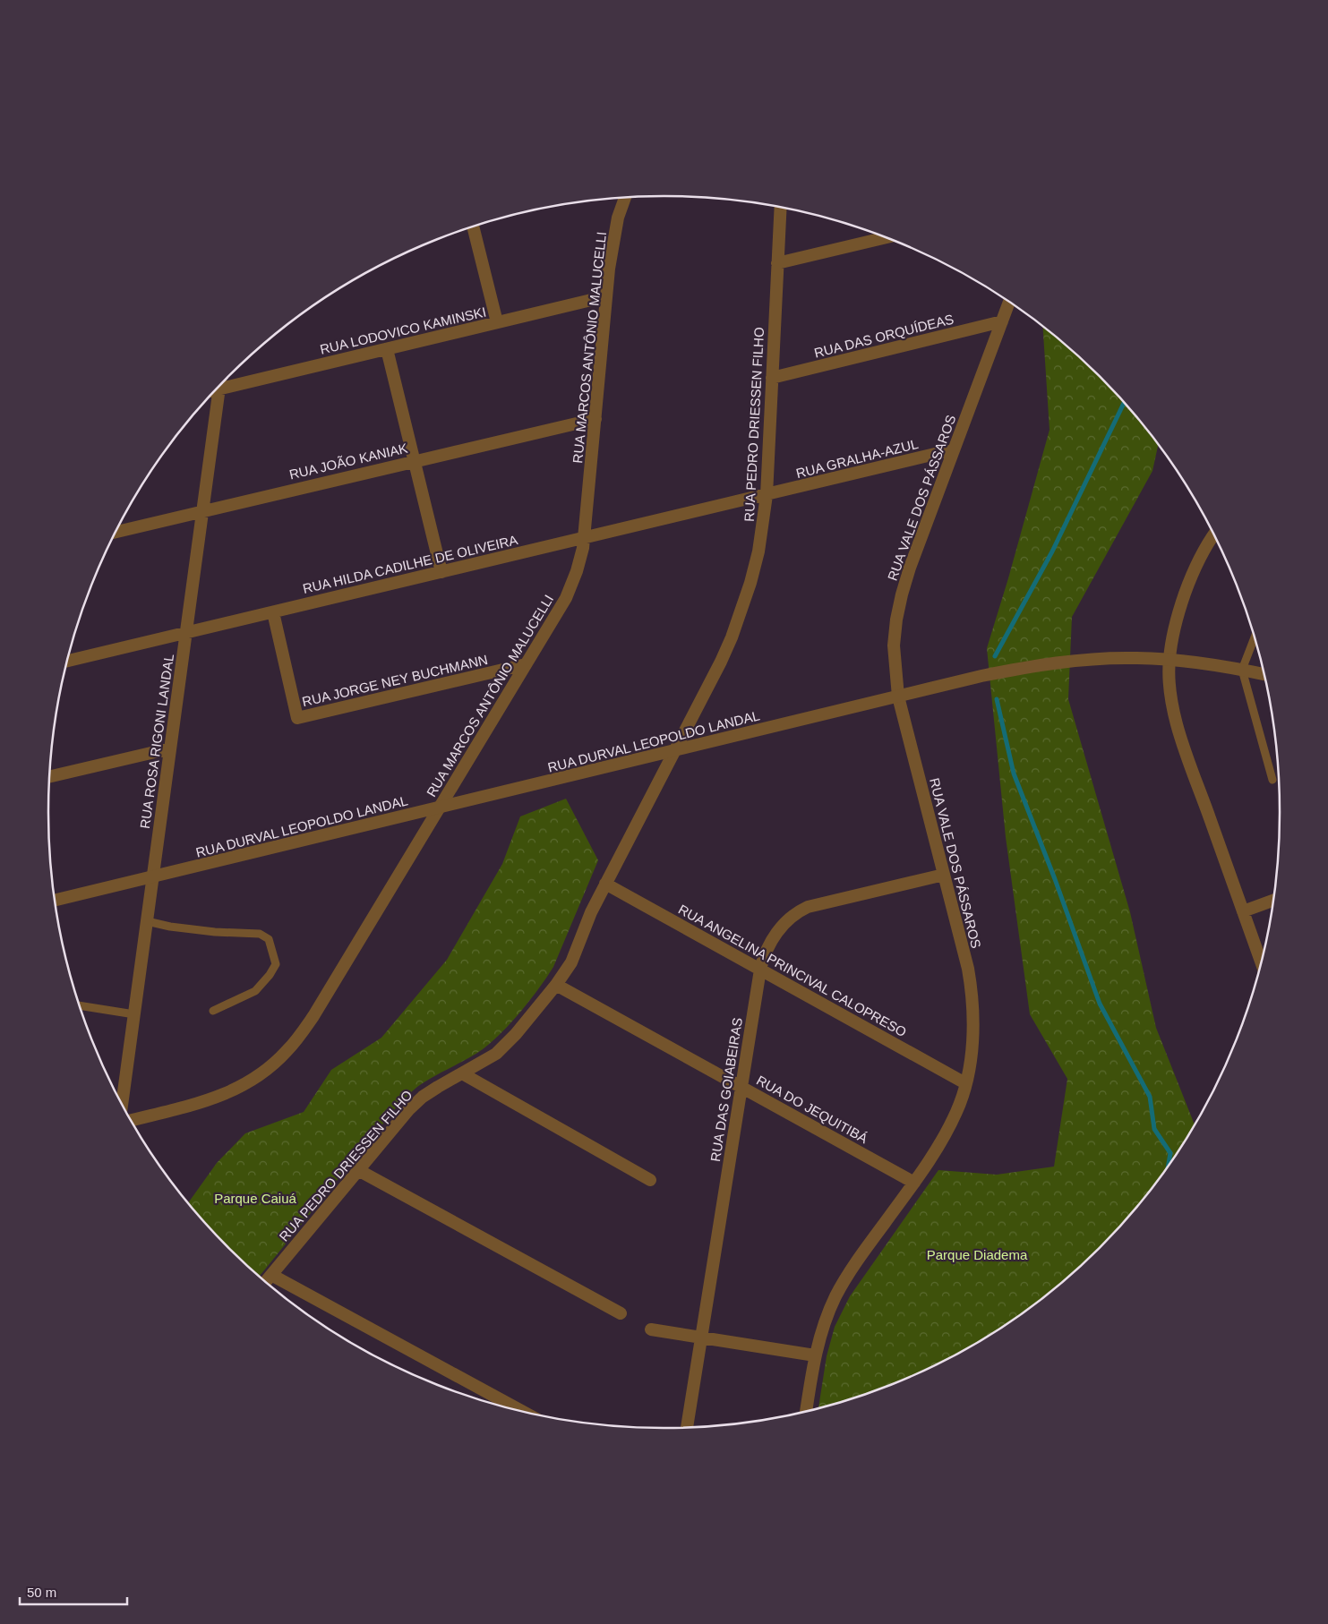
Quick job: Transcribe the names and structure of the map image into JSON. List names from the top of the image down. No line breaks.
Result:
{"streets":{"street":["RUA LODOVICO KAMINSKI","RUA DAS ORQUÍDEAS","RUA MARCOS ANTÔNIO MALUCELLI","RUA PEDRO DRIESSEN FILHO","RUA GRALHA-AZUL","RUA JOÃO KANIAK","RUA VALE DOS PÁSSAROS","RUA HILDA CADILHE DE OLIVEIRA","RUA JORGE NEY BUCHMANN","RUA ROSA RIGONI LANDAL","RUA DURVAL LEOPOLDO LANDAL","RUA ANGELINA PRINCIVAL CALOPRESO","RUA DAS GOIABEIRAS","RUA DO JEQUITIBÁ"]},"crossings":[["RUA LODOVICO KAMINSKI","RUA MARCOS ANTÔNIO MALUCELLI"],["RUA LODOVICO KAMINSKI","RUA ROSA RIGONI LANDAL"],["RUA DAS ORQUÍDEAS","RUA PEDRO DRIESSEN FILHO"],["RUA DAS ORQUÍDEAS","RUA VALE DOS PÁSSAROS"],["RUA MARCOS ANTÔNIO MALUCELLI","RUA JOÃO KANIAK"],["RUA MARCOS ANTÔNIO MALUCELLI","RUA HILDA CADILHE DE OLIVEIRA"],["RUA MARCOS ANTÔNIO MALUCELLI","RUA JORGE NEY BUCHMANN"],["RUA MARCOS ANTÔNIO MALUCELLI","RUA DURVAL LEOPOLDO LANDAL"],["RUA PEDRO DRIESSEN FILHO","RUA GRALHA-AZUL"],["RUA PEDRO DRIESSEN FILHO","RUA HILDA CADILHE DE OLIVEIRA"],["RUA PEDRO DRIESSEN FILHO","RUA DURVAL LEOPOLDO LANDAL"],["RUA PEDRO DRIESSEN FILHO","RUA ANGELINA PRINCIVAL CALOPRESO"],["RUA PEDRO DRIESSEN FILHO","RUA DO JEQUITIBÁ"],["RUA GRALHA-AZUL","RUA VALE DOS PÁSSAROS"],["RUA GRALHA-AZUL","RUA HILDA CADILHE DE OLIVEIRA"],["RUA JOÃO KANIAK","RUA ROSA RIGONI LANDAL"],["RUA VALE DOS PÁSSAROS","RUA DURVAL LEOPOLDO LANDAL"],["RUA VALE DOS PÁSSAROS","RUA ANGELINA PRINCIVAL CALOPRESO"],["RUA VALE DOS PÁSSAROS","RUA DAS GOIABEIRAS"],["RUA VALE DOS PÁSSAROS","RUA DO JEQUITIBÁ"],["RUA HILDA CADILHE DE OLIVEIRA","RUA JORGE NEY BUCHMANN"],["RUA HILDA CADILHE DE OLIVEIRA","RUA ROSA RIGONI LANDAL"],["RUA ROSA RIGONI LANDAL","RUA DURVAL LEOPOLDO LANDAL"],["RUA ANGELINA PRINCIVAL CALOPRESO","RUA DAS GOIABEIRAS"],["RUA DAS GOIABEIRAS","RUA DO JEQUITIBÁ"]],"parks":["Parque Caiuá","Parque Diadema"],"scale_bar":"50 m"}
